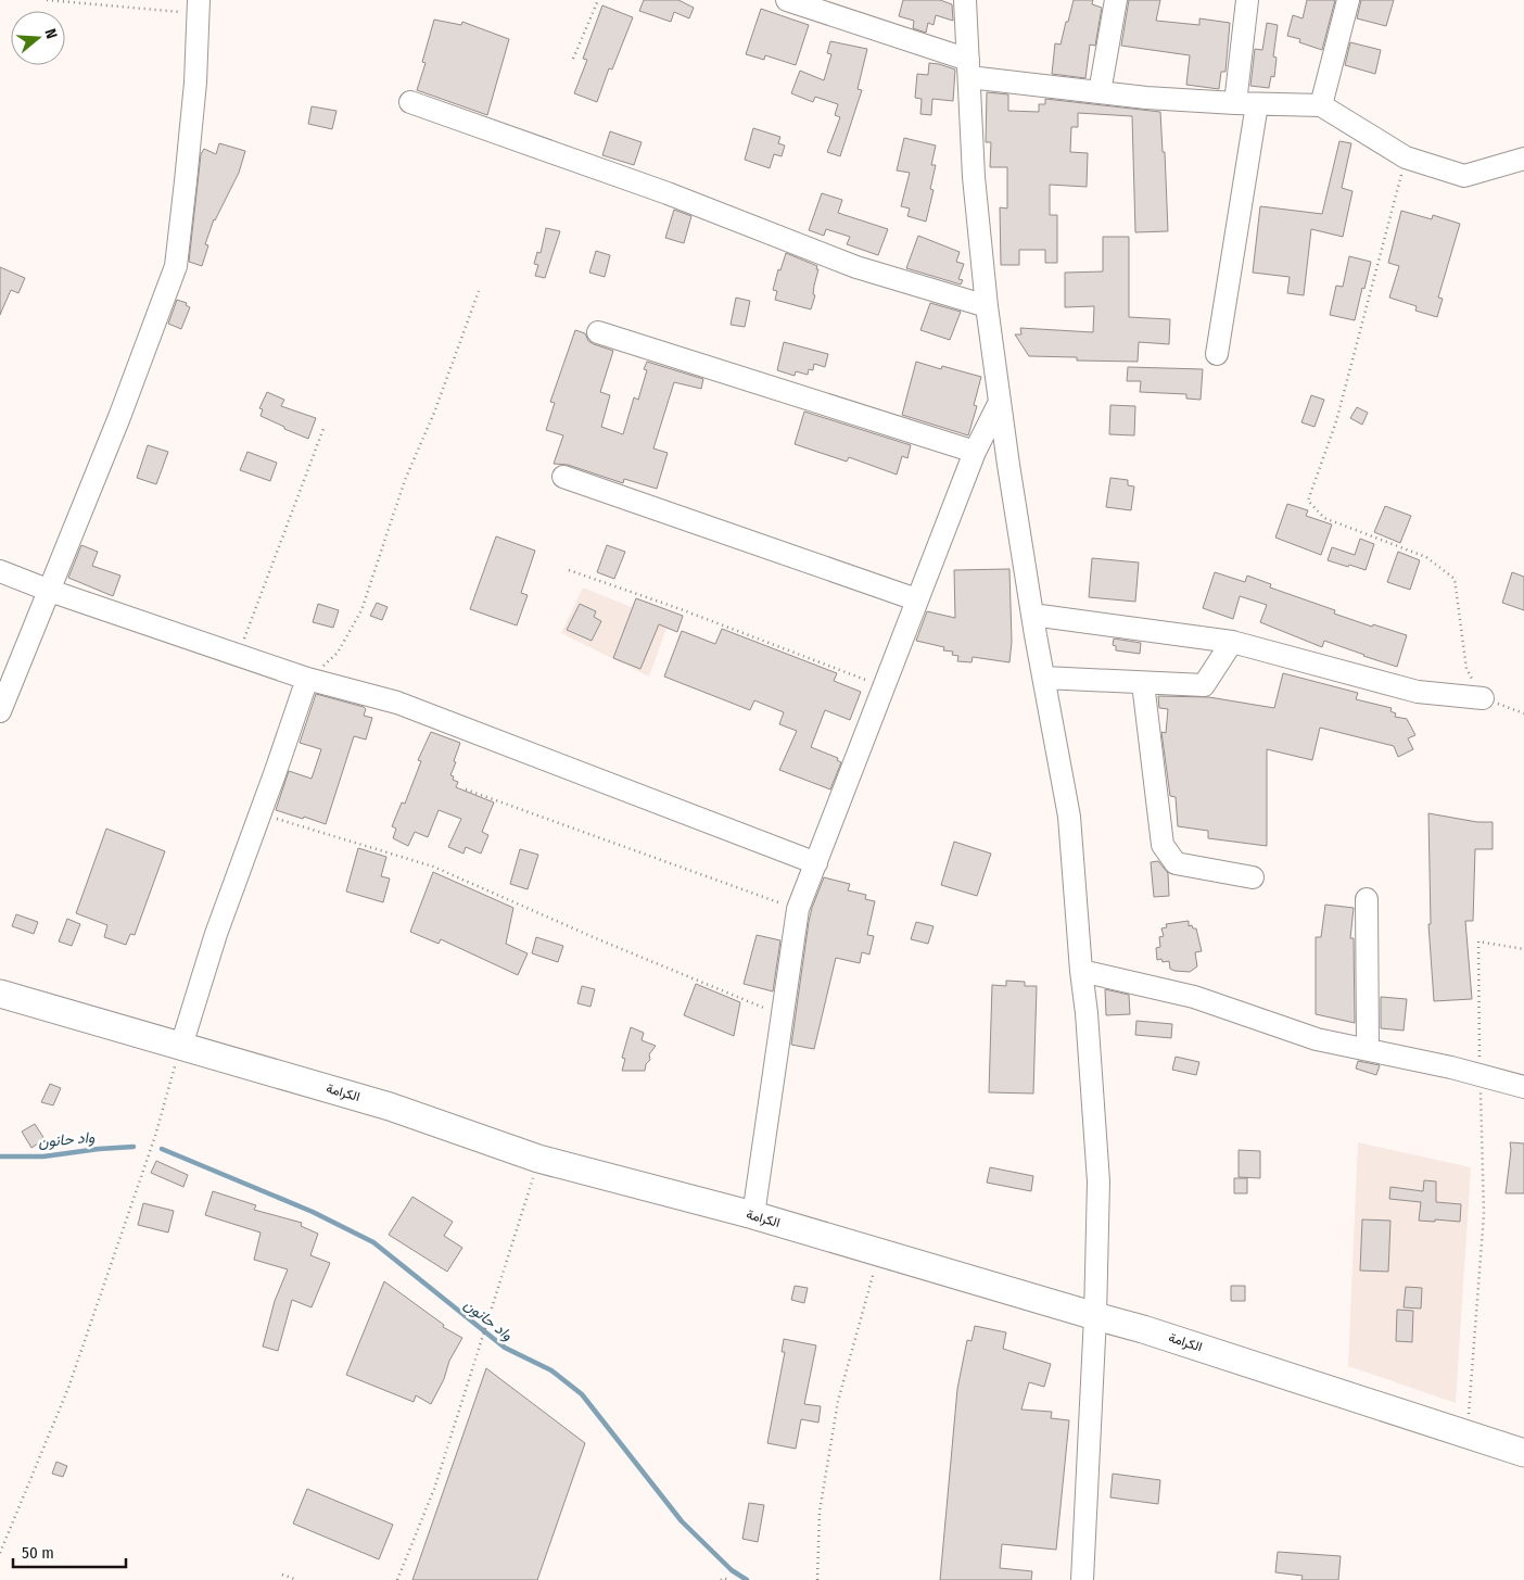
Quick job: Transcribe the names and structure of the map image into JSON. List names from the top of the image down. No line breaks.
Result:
{"streets":{"main road":["الكرامة"]},"water":["واد حانون"],"scale_bar":"50 m","north":"right"}
